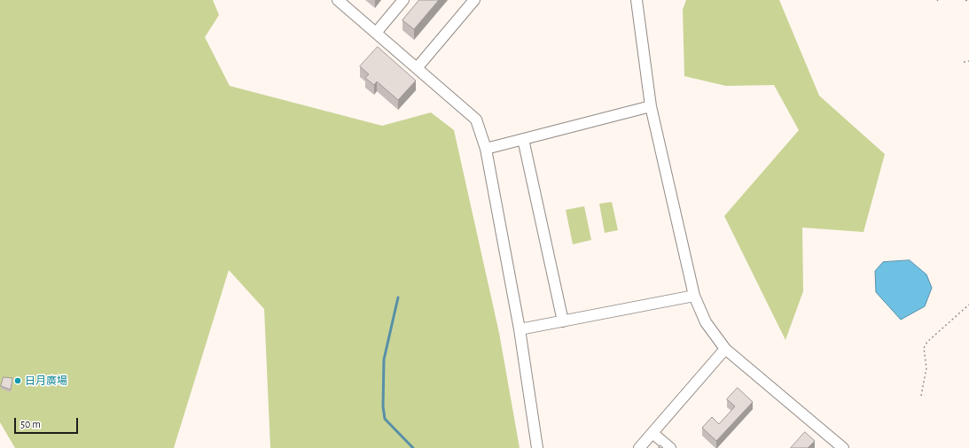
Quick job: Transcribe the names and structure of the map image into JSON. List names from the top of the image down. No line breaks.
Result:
{"places":["日月廣場"],"scale_bar":"50 m"}
